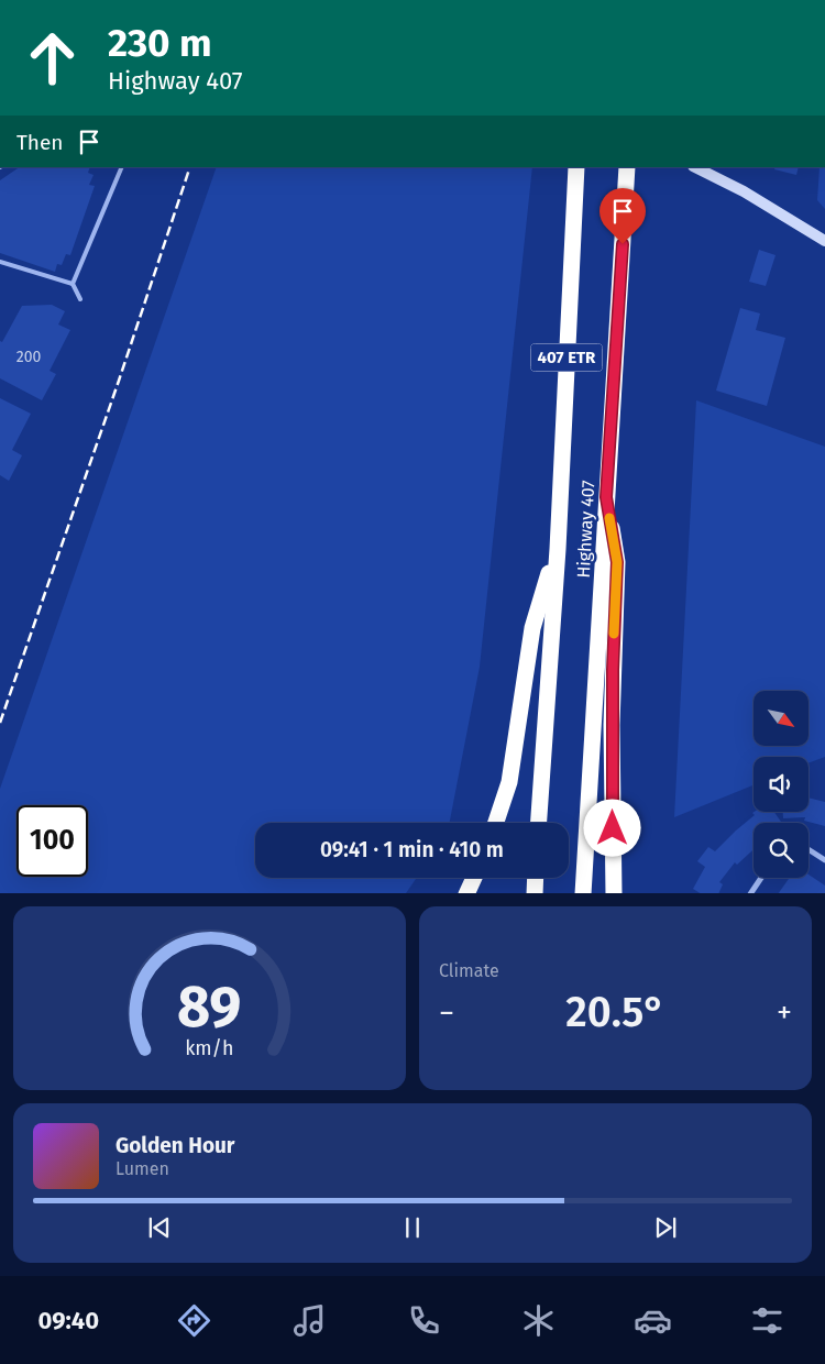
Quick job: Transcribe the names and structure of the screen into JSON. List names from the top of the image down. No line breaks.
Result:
{"streets":{"highway":["407 ETR","Highway 407"]},"house_numbers":["200"],"north":"bottom right","page":{"turn":["230 m","Highway 407"],"then":"Then","limit":"100","trip":"09:41 · 1 min · 410 m","tile":"Climate","heat":["−","20.5°","+"],"song":["Golden Hour","Lumen"],"tabs":"09:40","gauge":["89","km/h"]}}
